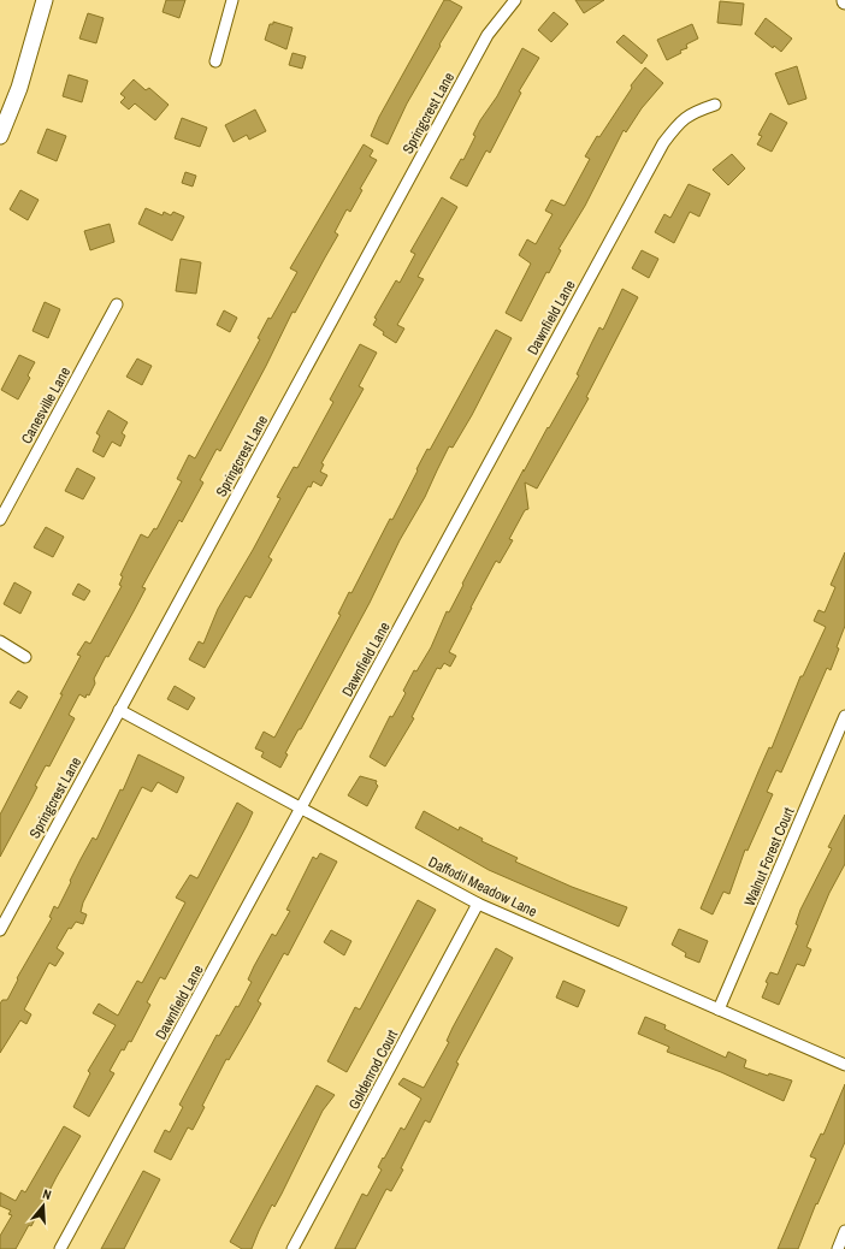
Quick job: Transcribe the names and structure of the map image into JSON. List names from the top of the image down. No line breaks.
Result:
{"streets":{"street":["Springcrest Lane","Dawnfield Lane","Canesville Lane","Walnut Forest Court","Daffodil Meadow Lane","Goldenrod Court"]},"crossings":[["Springcrest Lane","Daffodil Meadow Lane"],["Dawnfield Lane","Daffodil Meadow Lane"],["Walnut Forest Court","Daffodil Meadow Lane"],["Daffodil Meadow Lane","Goldenrod Court"]],"north":"top"}
